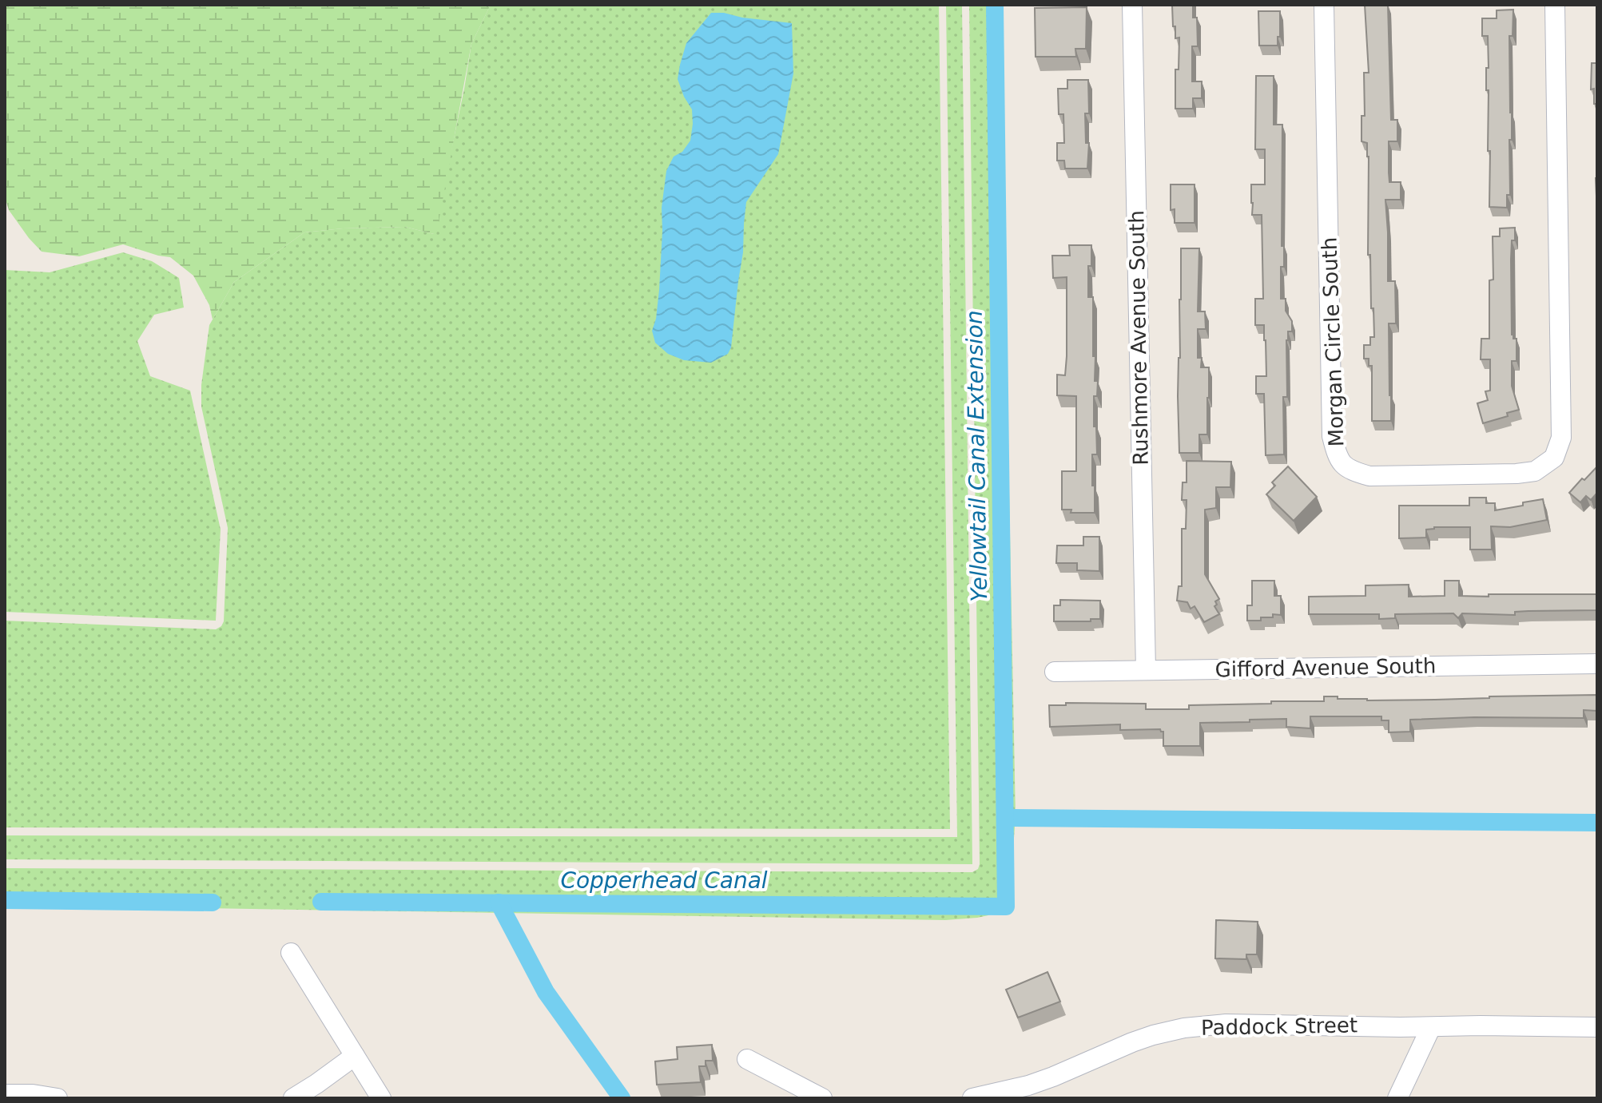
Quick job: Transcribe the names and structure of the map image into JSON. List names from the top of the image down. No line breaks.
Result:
{"streets":{"street":["Rushmore Avenue South","Morgan Circle South","Gifford Avenue South","Paddock Street"]},"crossings":[["Rushmore Avenue South","Gifford Avenue South"]],"water":["Yellowtail Canal Extension","Copperhead Canal"]}
